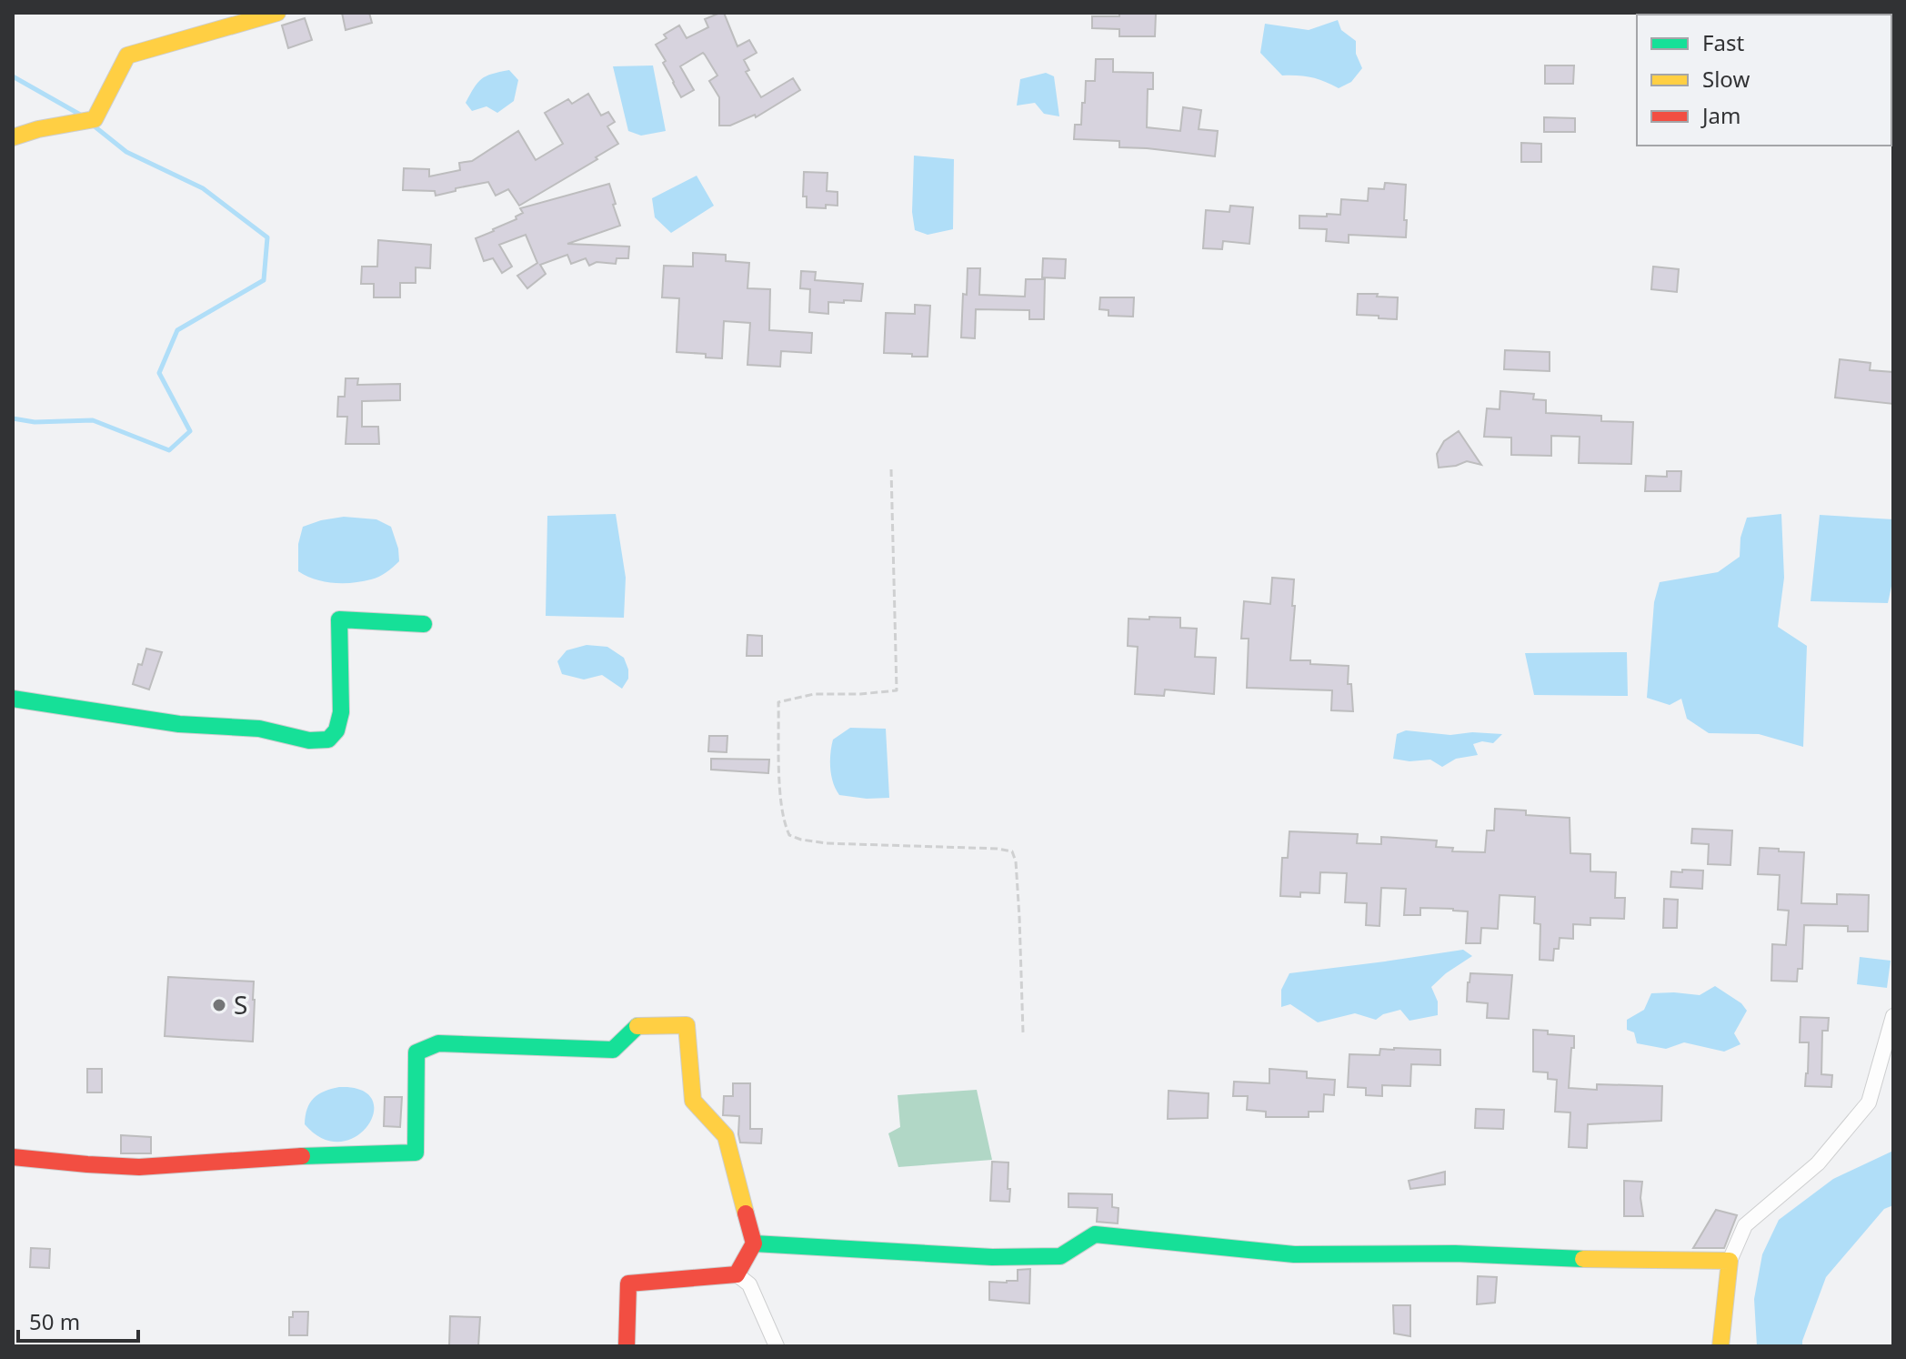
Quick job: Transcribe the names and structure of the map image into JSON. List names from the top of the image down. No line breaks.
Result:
{"places":["S"],"legend":["Fast","Slow","Jam"],"scale_bar":"50 m"}
